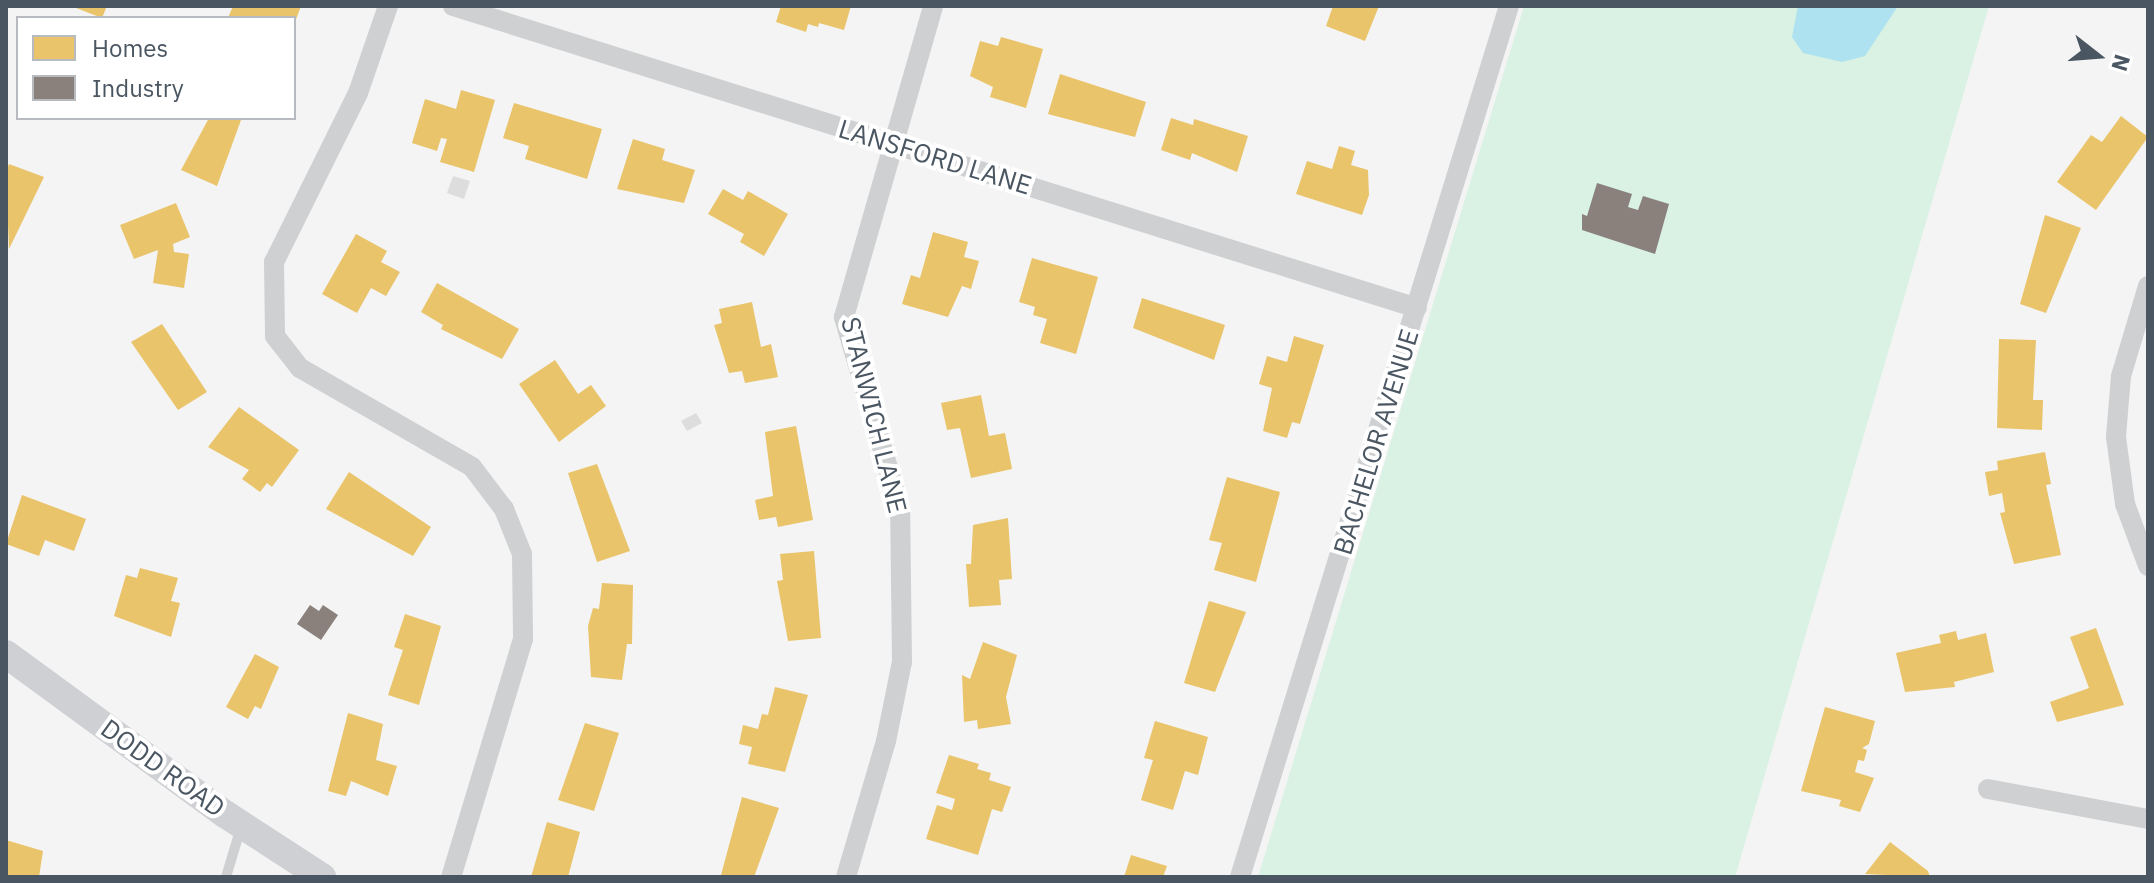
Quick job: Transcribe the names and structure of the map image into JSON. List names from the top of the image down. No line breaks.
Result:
{"streets":{"main road":["DODD ROAD"],"street":["LANSFORD LANE","STANWICH LANE","BACHELOR AVENUE"]},"crossings":[["LANSFORD LANE","STANWICH LANE"],["LANSFORD LANE","BACHELOR AVENUE"]],"legend":["Homes","Industry"],"north":"right"}
